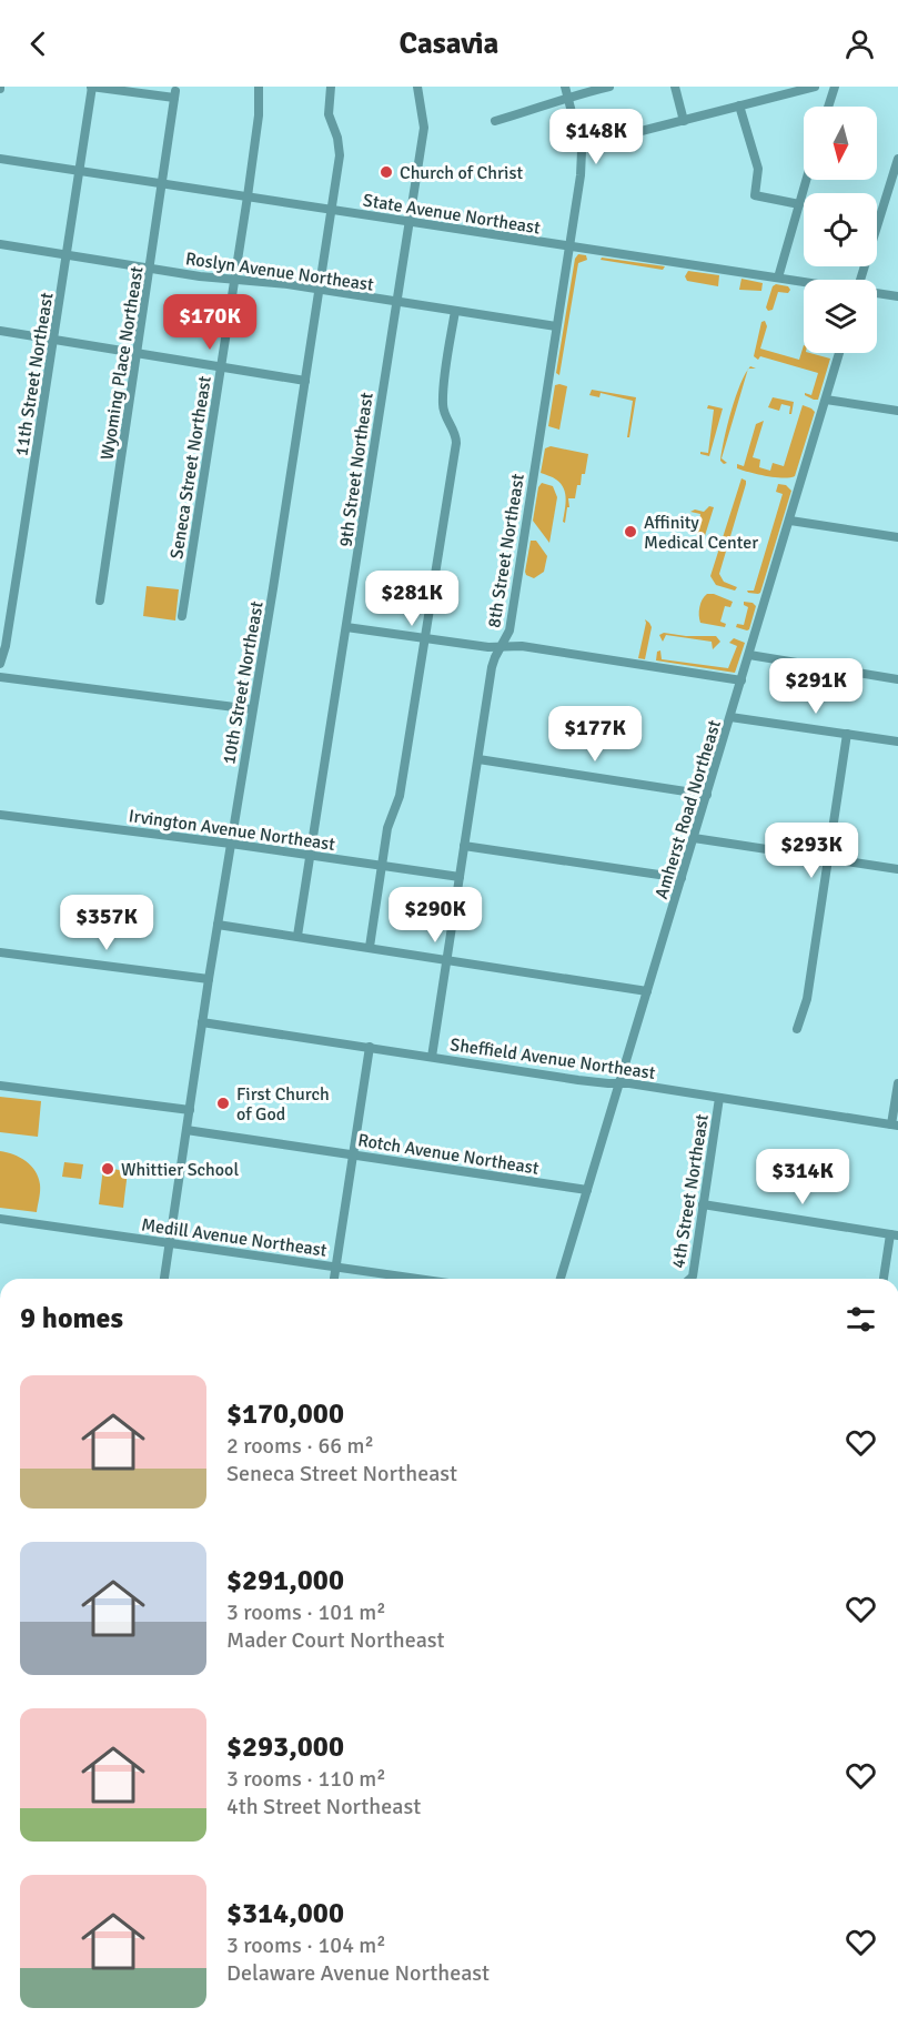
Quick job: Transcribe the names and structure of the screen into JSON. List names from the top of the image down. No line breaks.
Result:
{"streets":{"street":["State Avenue Northeast","Roslyn Avenue Northeast","Wyoming Place Northeast","11th Street Northeast","Seneca Street Northeast","9th Street Northeast","8th Street Northeast","10th Street Northeast","Amherst Road Northeast","Irvington Avenue Northeast","Sheffield Avenue Northeast","Rotch Avenue Northeast","4th Street Northeast","Medill Avenue Northeast"]},"crossings":[["State Avenue Northeast","Wyoming Place Northeast"],["State Avenue Northeast","11th Street Northeast"],["State Avenue Northeast","Seneca Street Northeast"],["State Avenue Northeast","9th Street Northeast"],["State Avenue Northeast","8th Street Northeast"],["State Avenue Northeast","10th Street Northeast"],["Roslyn Avenue Northeast","Wyoming Place Northeast"],["Roslyn Avenue Northeast","11th Street Northeast"],["Roslyn Avenue Northeast","Seneca Street Northeast"],["Roslyn Avenue Northeast","9th Street Northeast"],["Roslyn Avenue Northeast","8th Street Northeast"],["Roslyn Avenue Northeast","10th Street Northeast"],["Wyoming Place Northeast","11th Street Northeast"],["9th Street Northeast","Irvington Avenue Northeast"],["8th Street Northeast","Irvington Avenue Northeast"],["8th Street Northeast","Sheffield Avenue Northeast"],["10th Street Northeast","Irvington Avenue Northeast"],["10th Street Northeast","Sheffield Avenue Northeast"],["10th Street Northeast","Rotch Avenue Northeast"],["10th Street Northeast","Medill Avenue Northeast"],["Amherst Road Northeast","Sheffield Avenue Northeast"],["Amherst Road Northeast","Rotch Avenue Northeast"],["Sheffield Avenue Northeast","4th Street Northeast"]],"places":["Church of Christ","Affinity Medical Center","First Church of God","Whittier School"],"north":"bottom","page":{"header":"Casavia","price":["$148K","$170K","$281K","$291K","$177K","$293K","$290K","$357K","$314K"],"heading":"9 homes","list":[{"name":"$170,000","note":"2 rooms · 66 m² · Seneca Street Northeast"},{"name":"$291,000","note":"3 rooms · 101 m² · Mader Court Northeast"},{"name":"$293,000","note":"3 rooms · 110 m² · 4th Street Northeast"},{"name":"$314,000","note":"3 rooms · 104 m² · Delaware Avenue Northeast"}]}}
